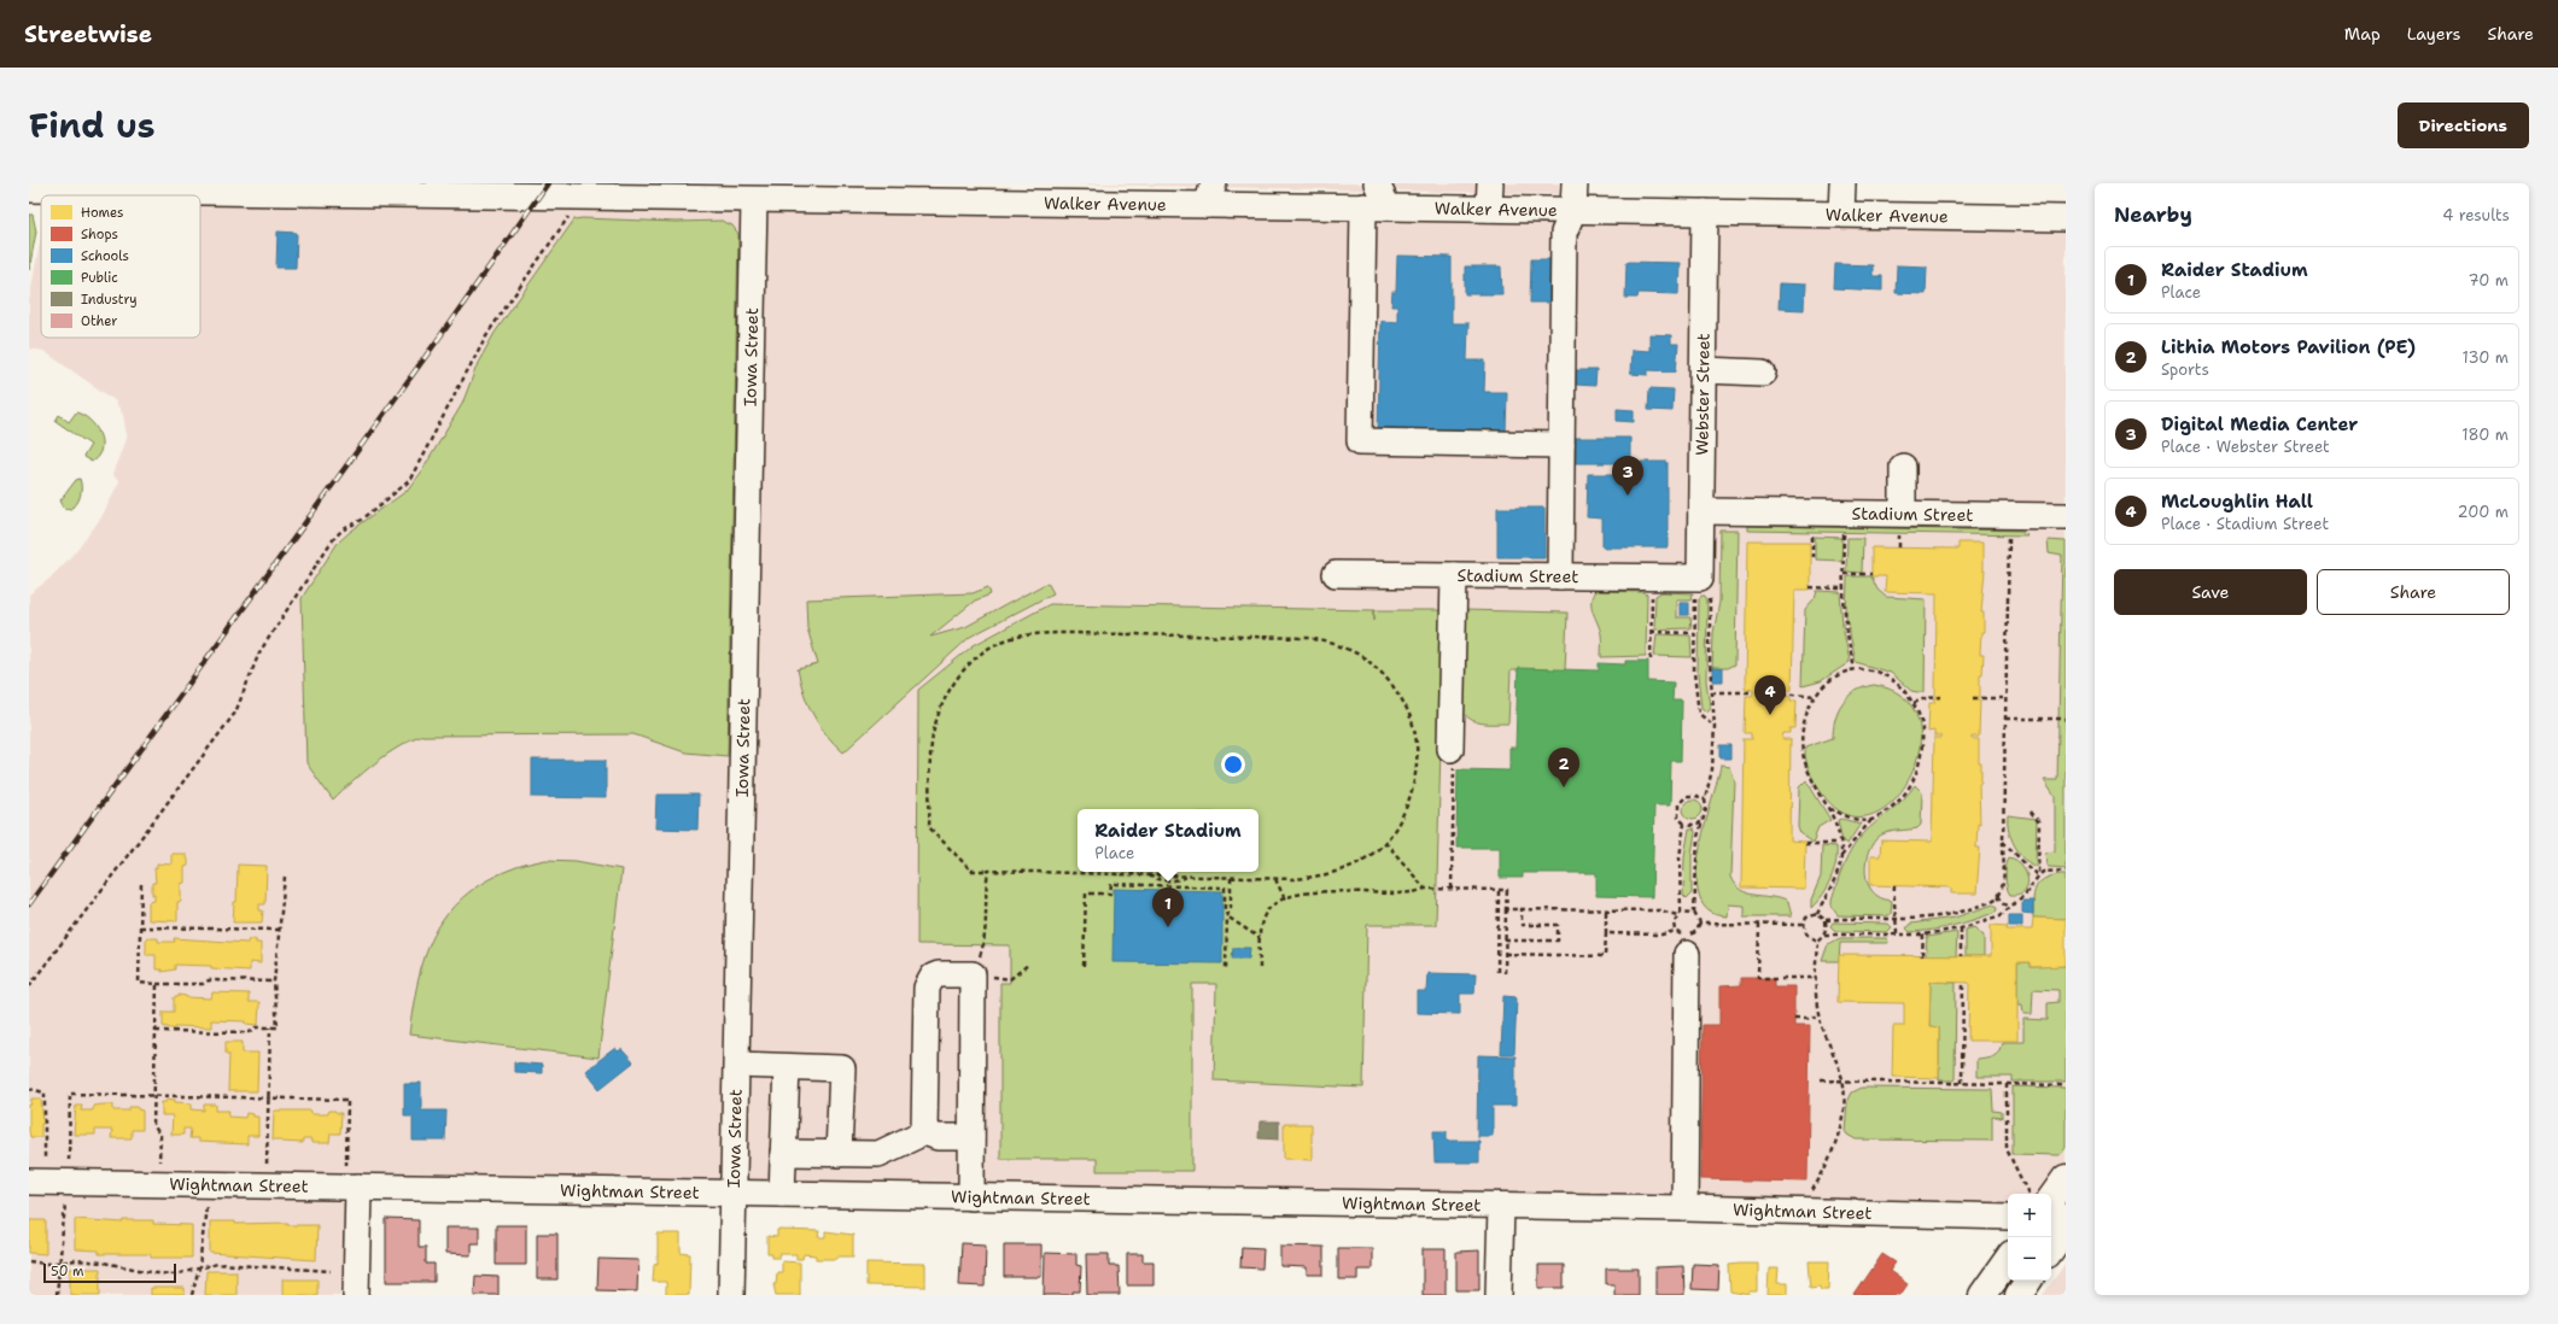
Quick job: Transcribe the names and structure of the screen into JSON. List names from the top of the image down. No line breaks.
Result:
{"streets":{"street":["Walker Avenue","Iowa Street","Webster Street","Stadium Street","Wightman Street"]},"crossings":[["Walker Avenue","Iowa Street"],["Walker Avenue","Webster Street"],["Iowa Street","Wightman Street"],["Webster Street","Stadium Street"]],"legend":["Homes","Shops","Schools","Public","Industry","Other"],"scale_bar":"50 m","page":{"header":"Streetwise","nav":["Map","Layers","Share"],"title":"Find us","buttons":["Directions",["Save","Share"]],"heading":["Nearby","4 results"],"list":[{"mark":"1","name":"Raider Stadium","note":"Place","value":"70 m"},{"mark":"2","name":"Lithia Motors Pavilion (PE)","note":"Sports","value":"130 m"},{"mark":"3","name":"Digital Media Center","note":"Place · Webster Street","value":"180 m"},{"mark":"4","name":"McLoughlin Hall","note":"Place · Stadium Street","value":"200 m"}],"pins":["3","4","2","1"],"popup":["Raider Stadium","Place"],"map_buttons":["+","−"],"scale":"50 m"}}
